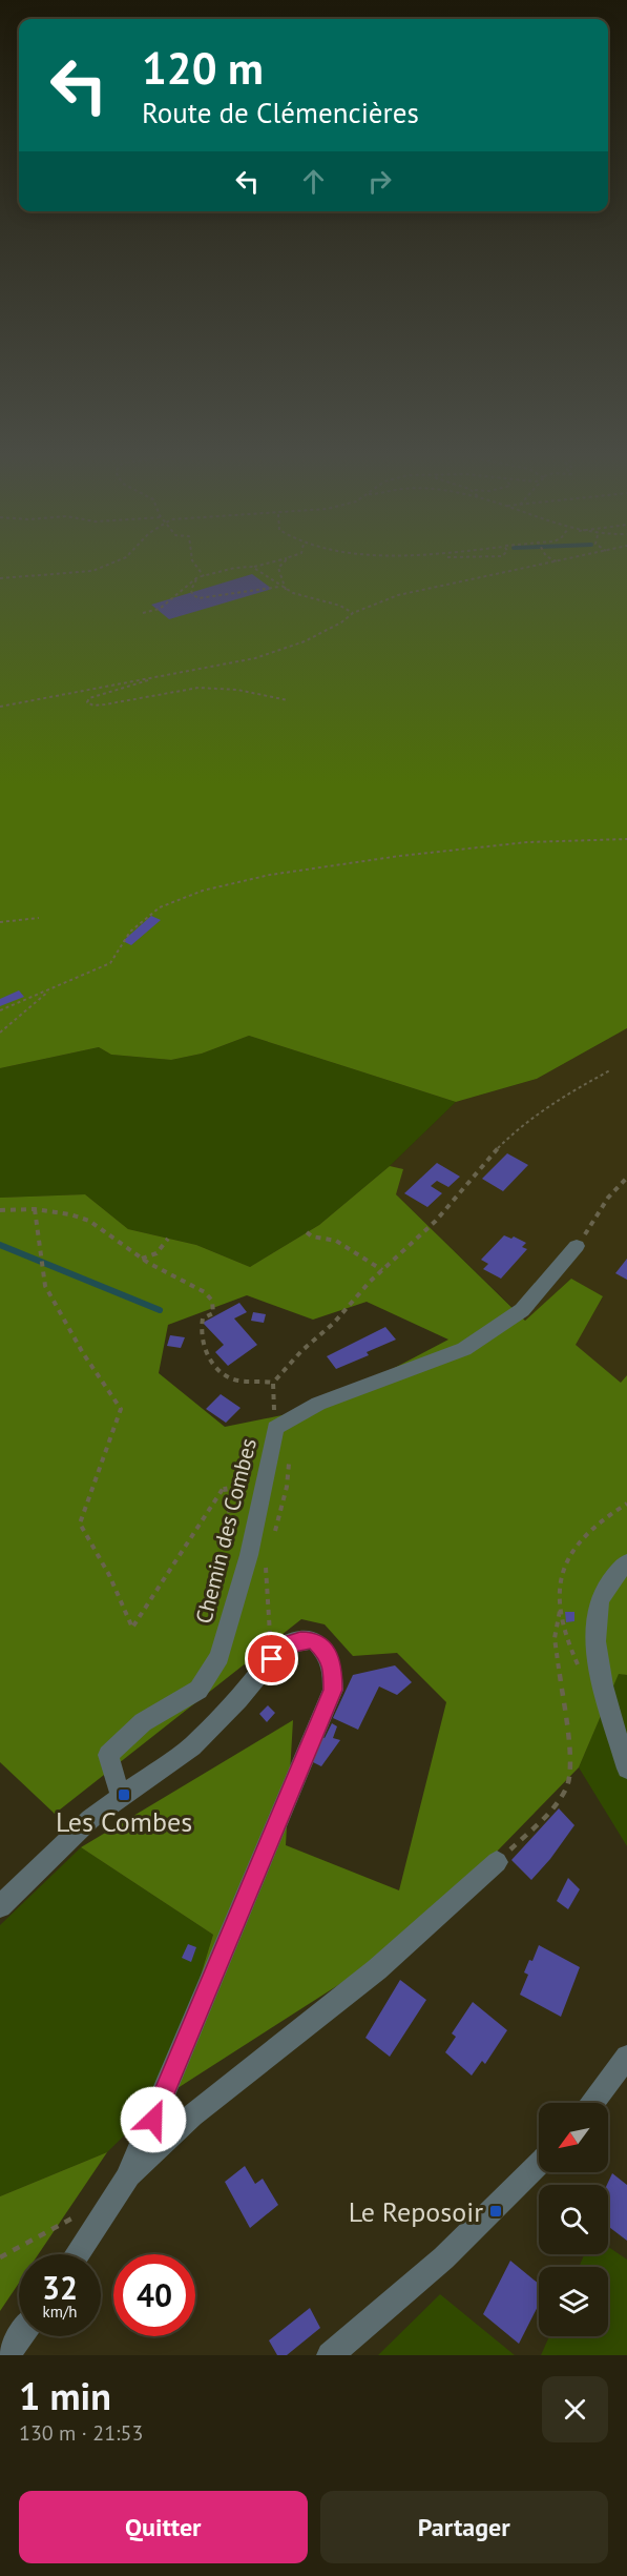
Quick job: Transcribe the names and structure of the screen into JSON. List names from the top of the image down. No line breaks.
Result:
{"streets":{"street":["Chemin des Combes"]},"places":{"transit":["Les Combes","Le Reposoir"]},"north":"bottom left","page":{"turn":["120 m","Route de Clémencières"],"speed":"32 km/h","limit":"40","heading":["1 min","130 m · 21:53"],"buttons":["Quitter","Partager"]}}
